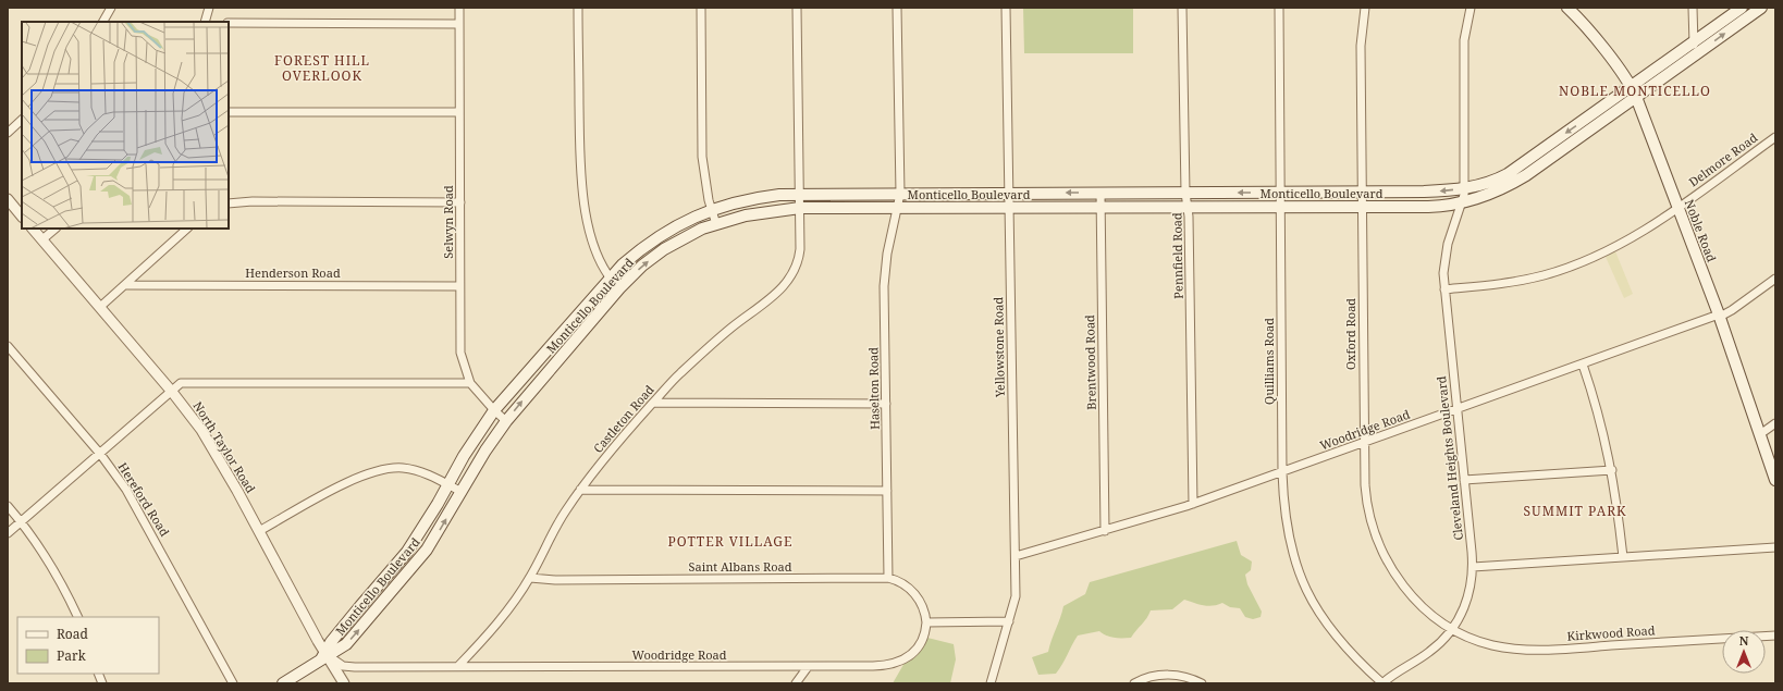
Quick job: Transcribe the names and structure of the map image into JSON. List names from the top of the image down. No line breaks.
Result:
{"streets":{"main road":["Monticello Boulevard","Noble Road"],"street":["Delmore Road","Selwyn Road","Pennfield Road","Henderson Road","Oxford Road","Yellowstone Road","Quilliams Road","Brentwood Road","Haselton Road","Castleton Road","Woodridge Road","North Taylor Road","Cleveland Heights Boulevard","Hereford Road","Saint Albans Road","Kirkwood Road"]},"crossings":[["Delmore Road","Noble Road"],["Delmore Road","Cleveland Heights Boulevard"],["Monticello Boulevard","Selwyn Road"],["Monticello Boulevard","Noble Road"],["Monticello Boulevard","Pennfield Road"],["Monticello Boulevard","Oxford Road"],["Monticello Boulevard","Yellowstone Road"],["Monticello Boulevard","Quilliams Road"],["Monticello Boulevard","Brentwood Road"],["Monticello Boulevard","Haselton Road"],["Monticello Boulevard","Castleton Road"],["Monticello Boulevard","Woodridge Road"],["Monticello Boulevard","North Taylor Road"],["Monticello Boulevard","Cleveland Heights Boulevard"],["Selwyn Road","Henderson Road"],["Noble Road","Woodridge Road"],["Pennfield Road","Woodridge Road"],["Oxford Road","Woodridge Road"],["Oxford Road","Cleveland Heights Boulevard"],["Oxford Road","Kirkwood Road"],["Yellowstone Road","Woodridge Road"],["Quilliams Road","Woodridge Road"],["Quilliams Road","Cleveland Heights Boulevard"],["Brentwood Road","Woodridge Road"],["Haselton Road","Saint Albans Road"],["Castleton Road","Woodridge Road"],["Castleton Road","Saint Albans Road"],["Woodridge Road","North Taylor Road"],["Woodridge Road","Cleveland Heights Boulevard"],["Woodridge Road","Saint Albans Road"],["Cleveland Heights Boulevard","Kirkwood Road"]],"districts":["FOREST HILL OVERLOOK","NOBLE MONTICELLO","SUMMIT PARK","POTTER VILLAGE"],"legend":["Road","Park"],"north":"top"}
